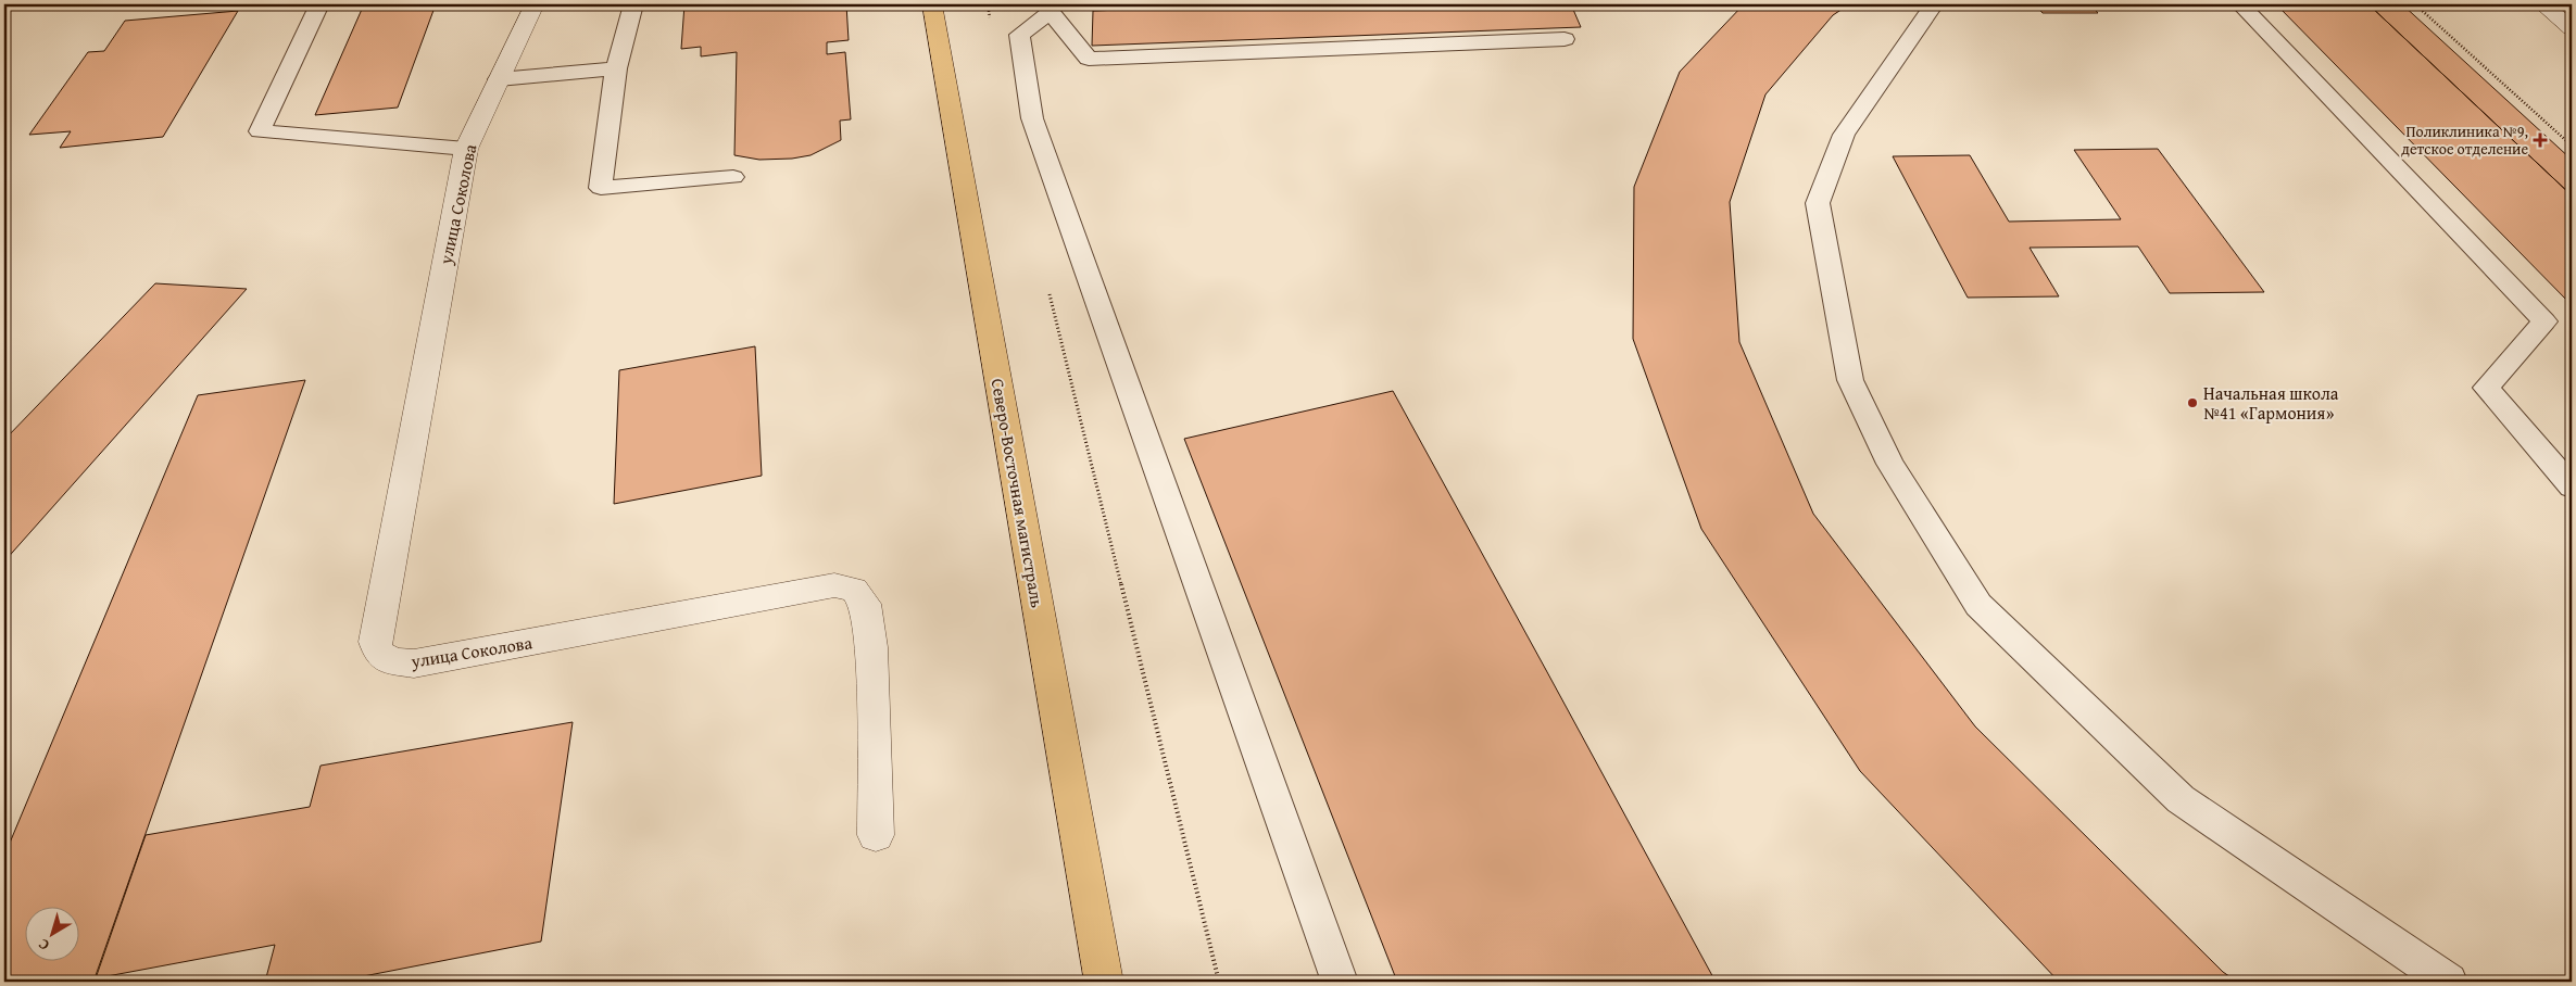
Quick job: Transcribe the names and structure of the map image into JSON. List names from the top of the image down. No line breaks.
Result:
{"streets":{"main road":["Северо-Восточная магистраль"],"street":["улица Соколова"]},"places":{"health":["Поликлиника №9, детское отделение"],"other":["Начальная школа №41 «Гармония»"]},"north":"bottom left"}
